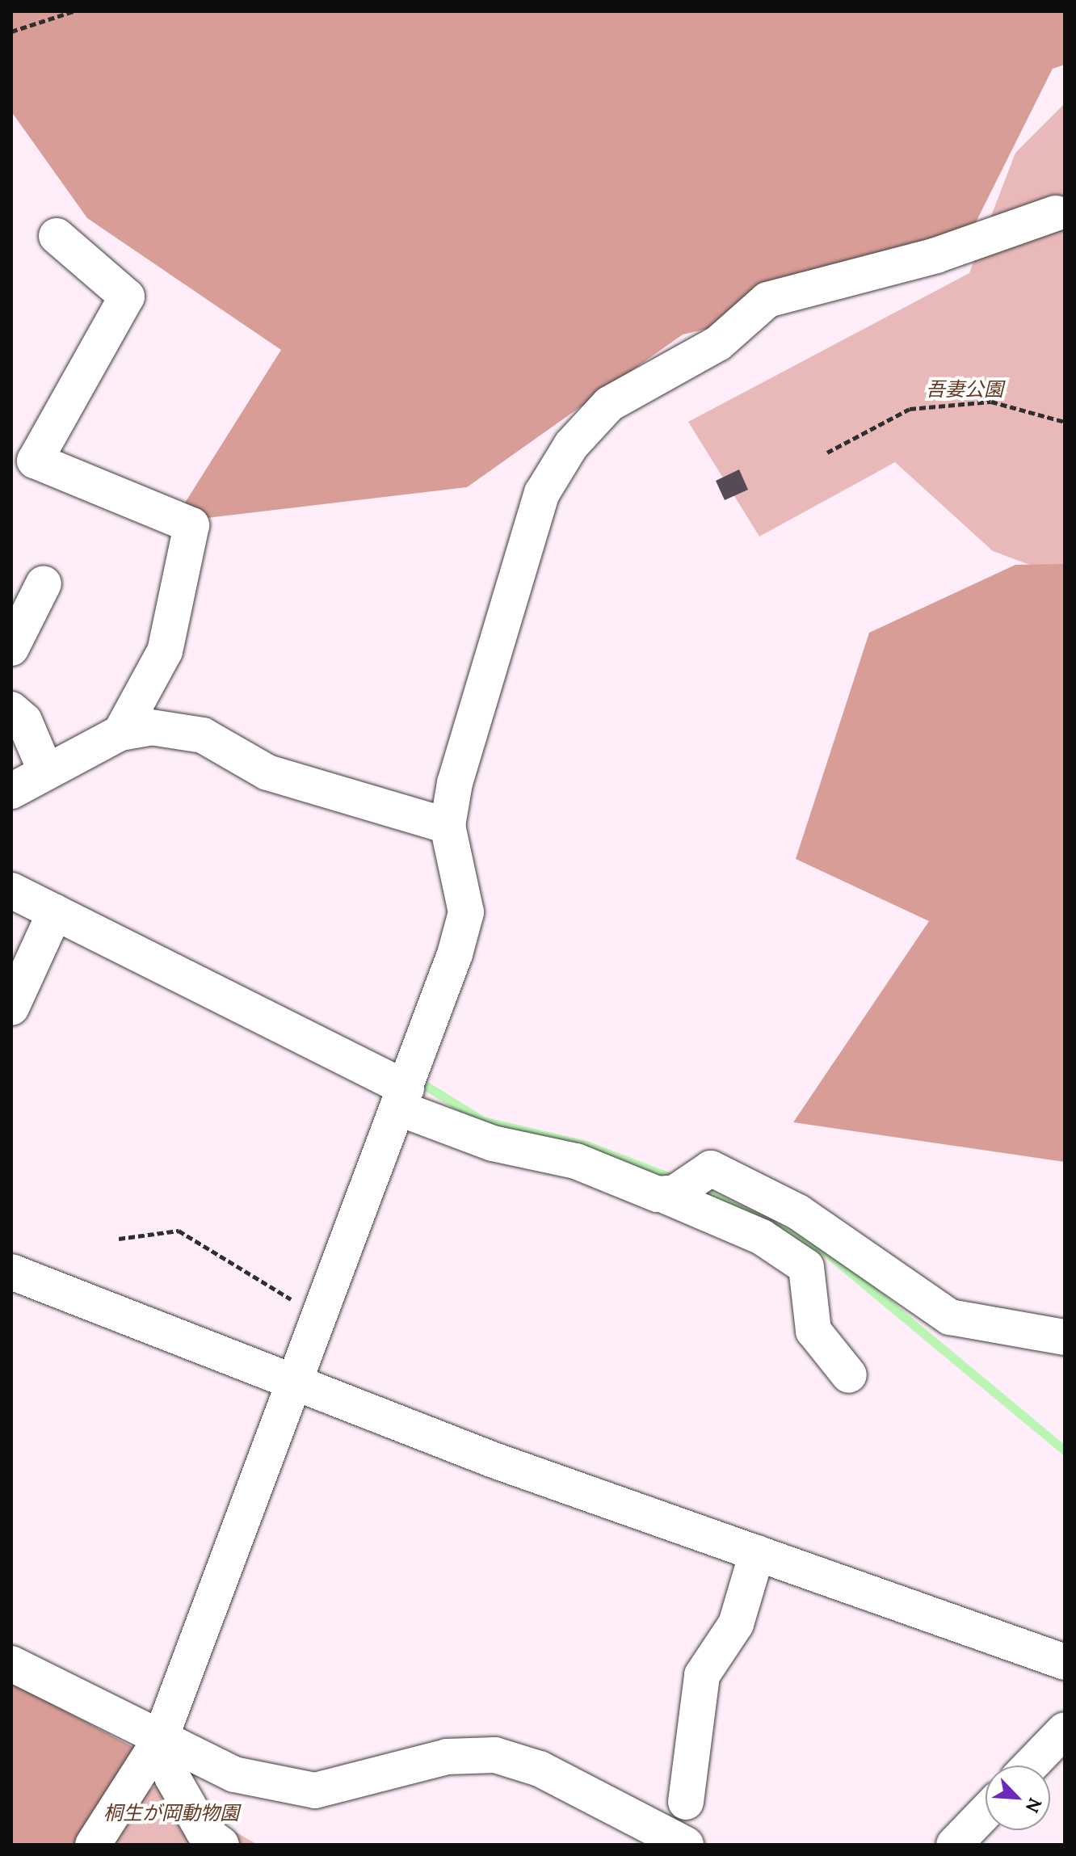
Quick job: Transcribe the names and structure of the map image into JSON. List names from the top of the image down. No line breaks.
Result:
{"parks":["吾妻公園","桐生が岡動物園"],"north":"bottom right"}
